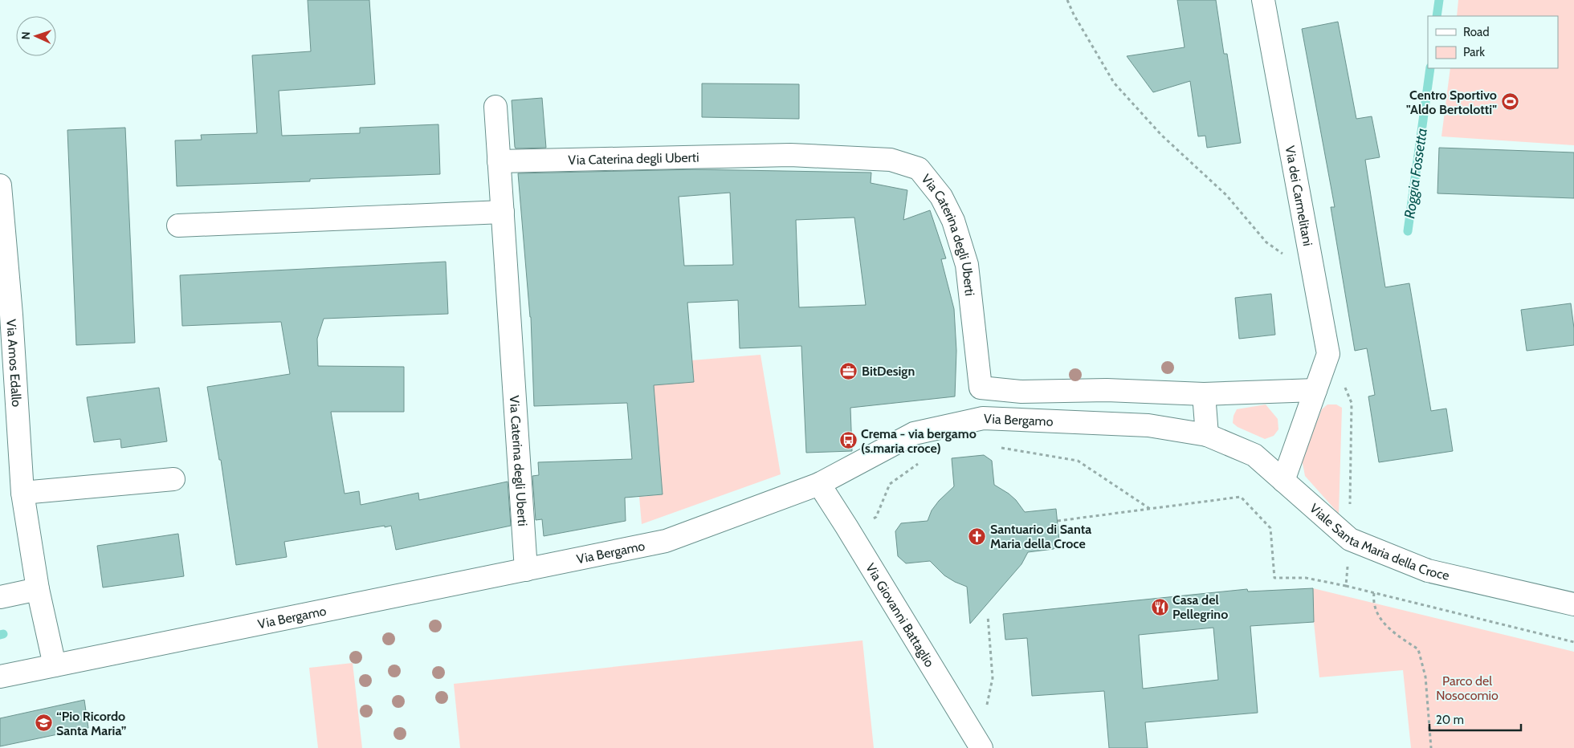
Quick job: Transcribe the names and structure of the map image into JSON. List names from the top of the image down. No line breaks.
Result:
{"streets":{"street":["Via Caterina degli Uberti","Via dei Carmelitani","Via Amos Edallo","Via Bergamo","Viale Santa Maria della Croce","Via Giovanni Battaglio"]},"crossings":[["Via Caterina degli Uberti","Via Bergamo"],["Via dei Carmelitani","Viale Santa Maria della Croce"],["Via Amos Edallo","Via Bergamo"],["Via Bergamo","Viale Santa Maria della Croce"],["Via Bergamo","Via Giovanni Battaglio"]],"water":["Roggia Fossetta"],"parks":["Parco del Nosocomio"],"places":{"sports":["Centro Sportivo \"Aldo Bertolotti\""],"office":["BitDesign"],"bus stop":["Crema - via bergamo (s.maria croce)"],"church":["Santuario di Santa Maria della Croce"],"restaurant":["Casa del Pellegrino"],"school or university":["“Pio Ricordo Santa Maria”"]},"legend":["Road","Park"],"scale_bar":"20 m","north":"left"}
